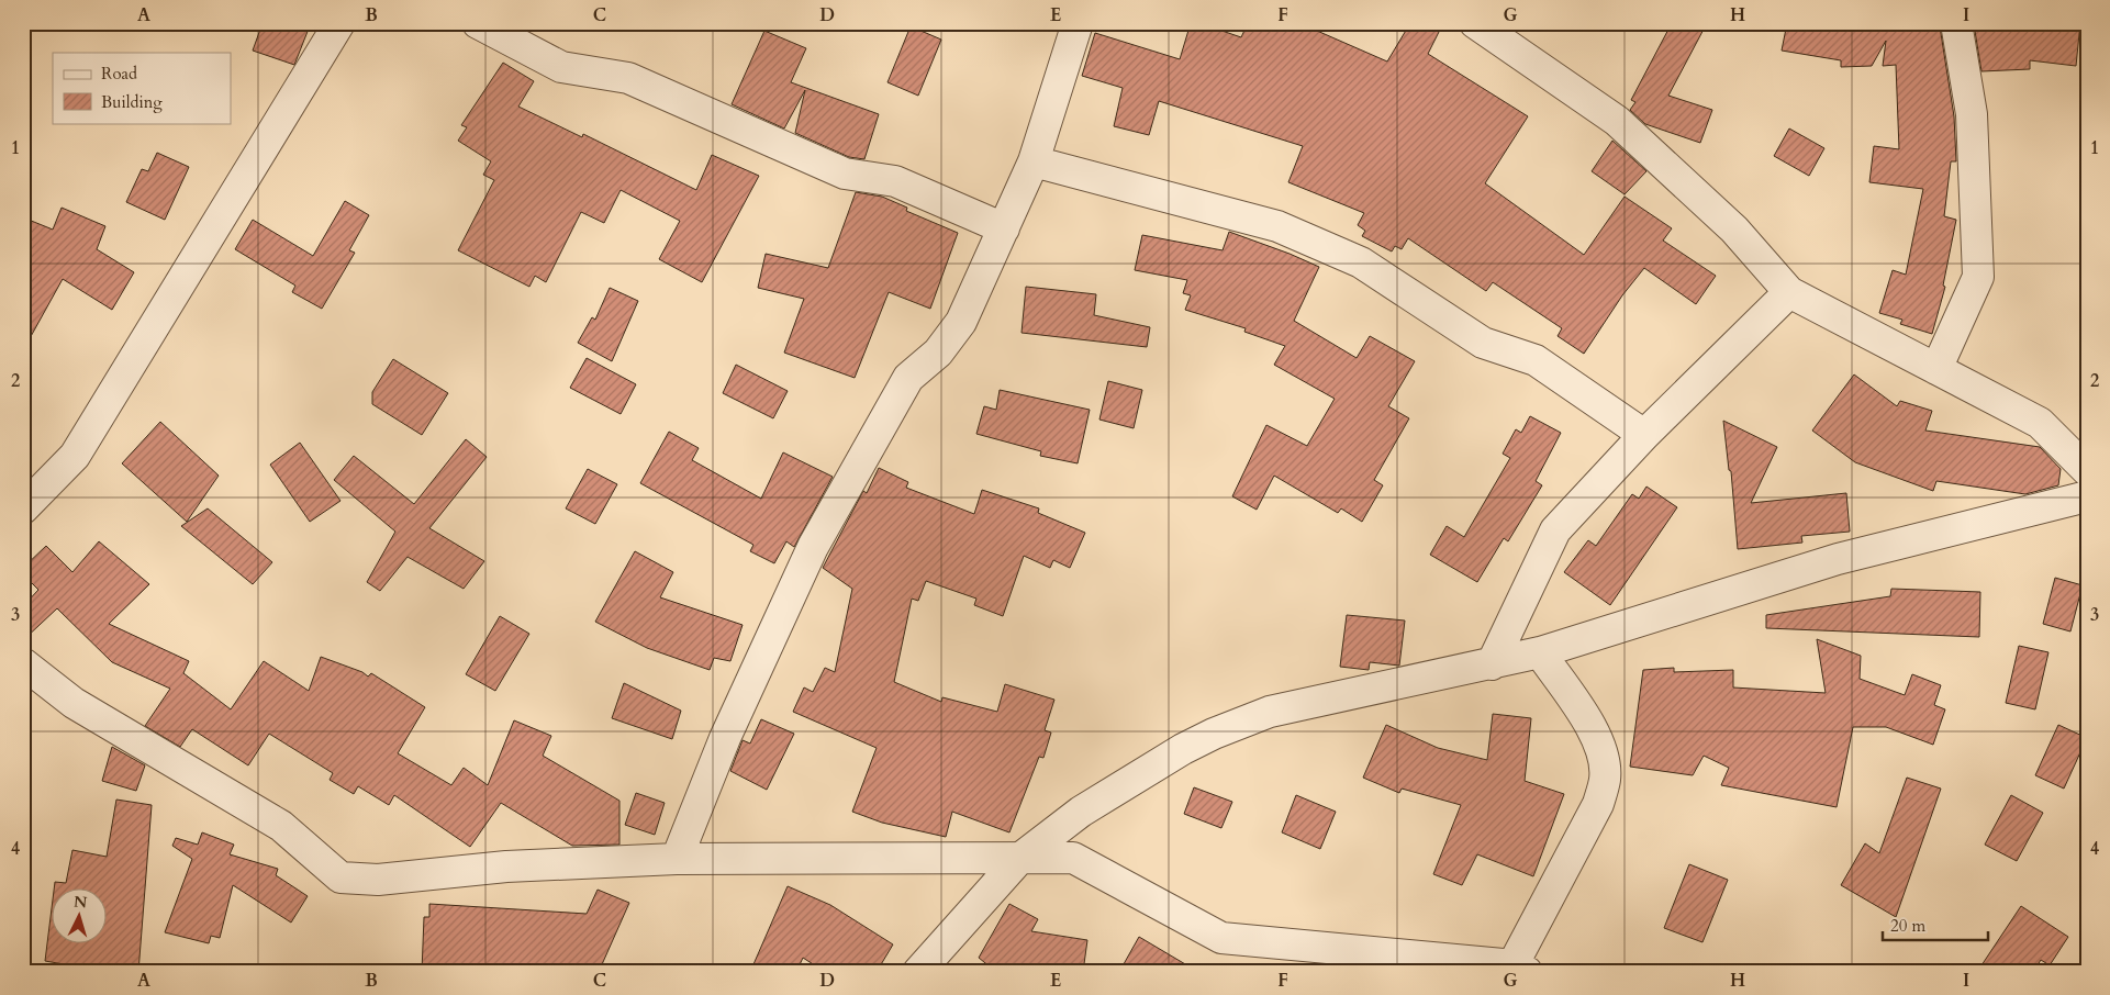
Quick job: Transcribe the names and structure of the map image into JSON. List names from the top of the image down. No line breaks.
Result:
{"legend":["Road","Building"],"scale_bar":"20 m","north":"top","grid":{"columns":["A","B","C","D","E","F","G","H","I"],"rows":["1","2","3","4"]}}
